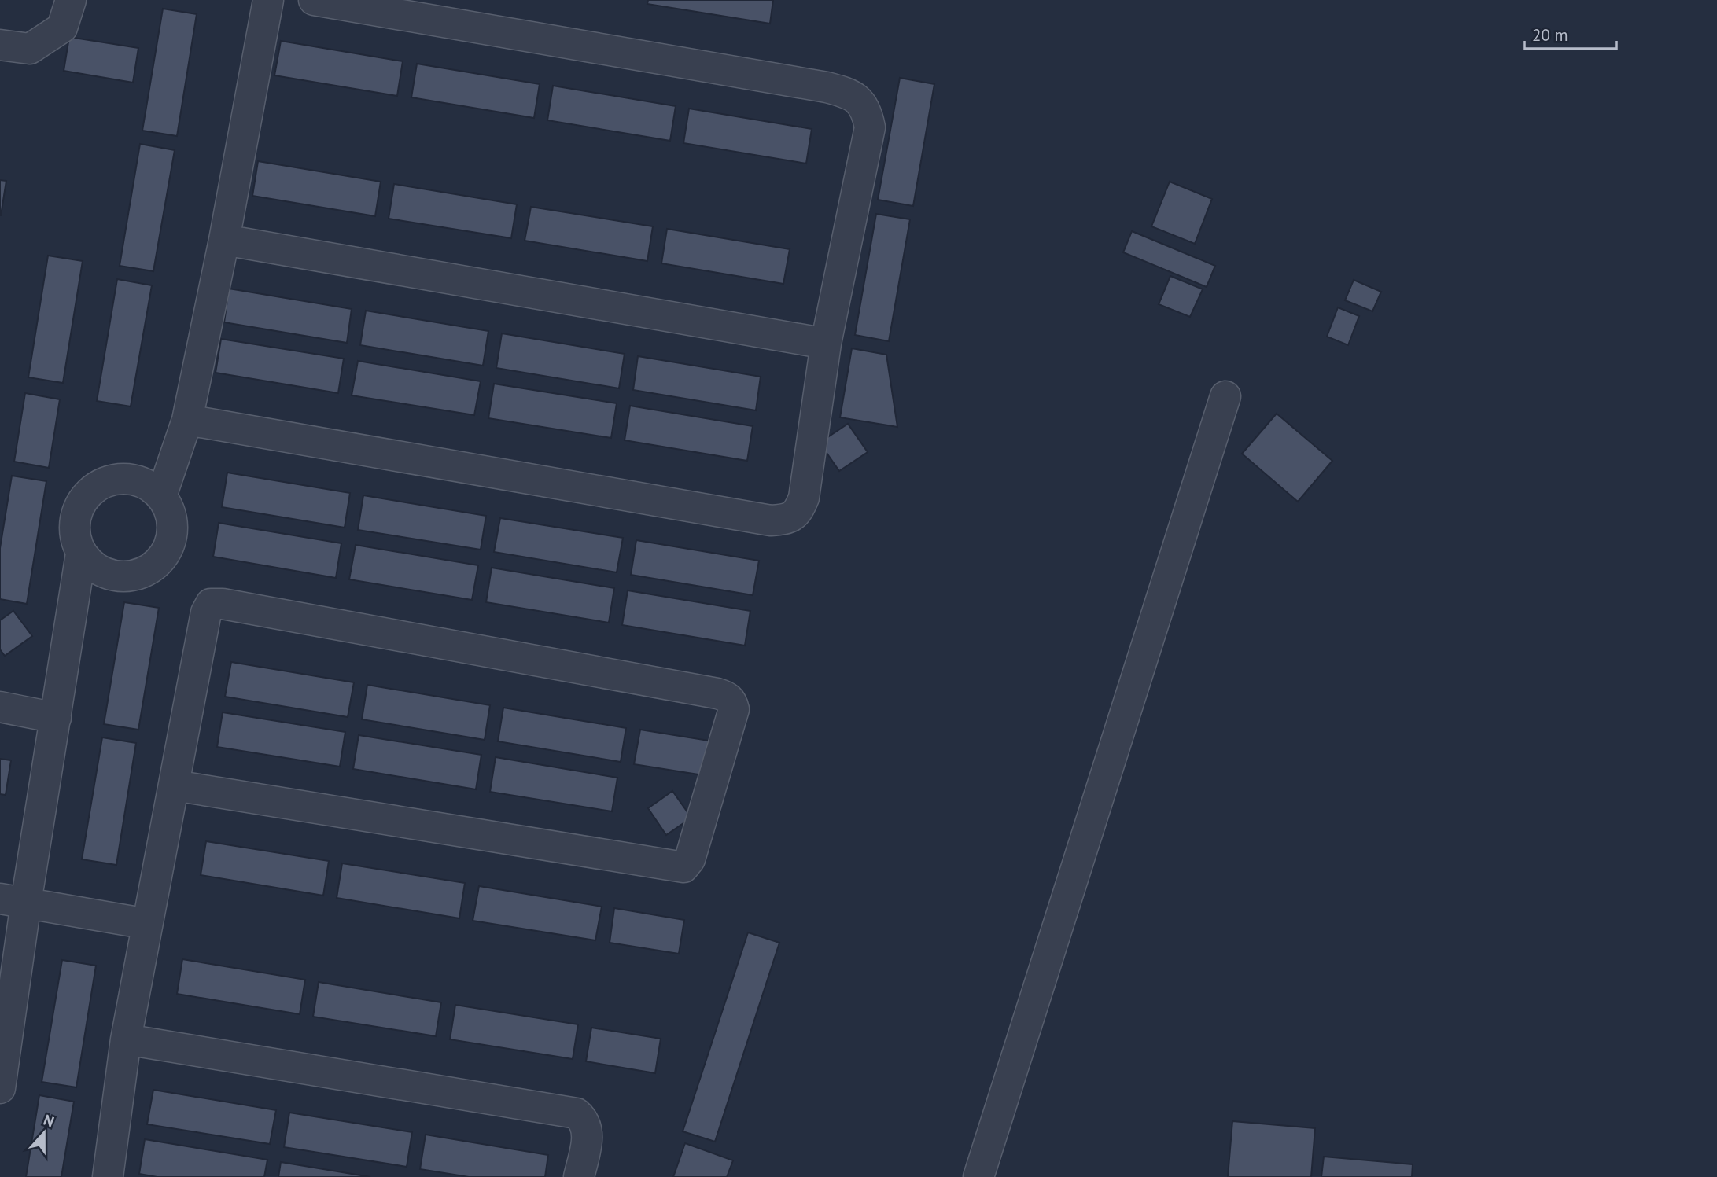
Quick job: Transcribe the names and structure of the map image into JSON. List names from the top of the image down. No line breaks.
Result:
{"scale_bar":"20 m","north":"top"}
